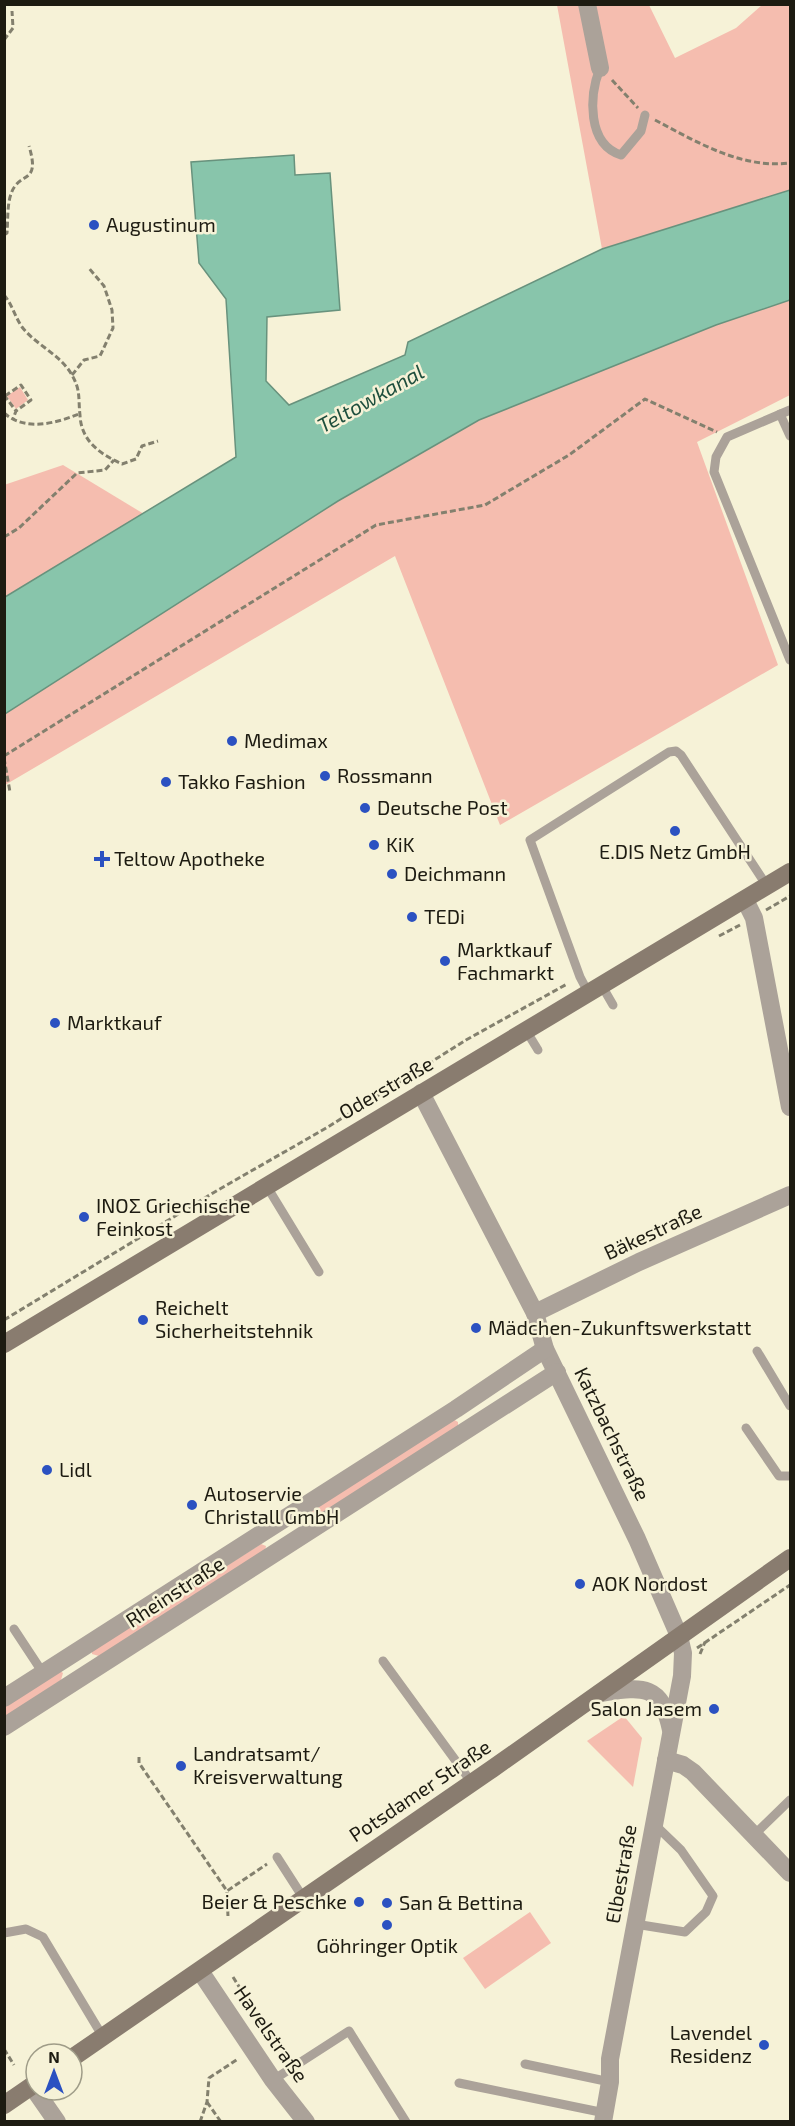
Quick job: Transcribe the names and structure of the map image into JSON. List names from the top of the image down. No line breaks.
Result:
{"streets":{"street":["Oderstraße","Bäkestraße","Katzbachstraße","Rheinstraße","Potsdamer Straße","Elbestraße","Havelstraße"]},"crossings":[["Oderstraße","Katzbachstraße"],["Bäkestraße","Katzbachstraße"],["Katzbachstraße","Rheinstraße"],["Katzbachstraße","Potsdamer Straße"],["Katzbachstraße","Elbestraße"],["Potsdamer Straße","Elbestraße"],["Potsdamer Straße","Havelstraße"]],"water":["Teltowkanal"],"places":{"other":["Augustinum","Medimax","Rossmann","Takko Fashion","Deutsche Post","E.DIS Netz GmbH","KiK","Deichmann","TEDi","Marktkauf Fachmarkt","Marktkauf","INOΣ Griechische Feinkost","Reichelt Sicherheitstehnik","Mädchen-Zukunftswerkstatt","Lidl","Autoservie Christall GmbH","AOK Nordost","Salon Jasem","Landratsamt/ Kreisverwaltung","Beier & Peschke","San & Bettina","Göhringer Optik","Lavendel Residenz"],"health":["Teltow Apotheke"]},"north":"top"}
